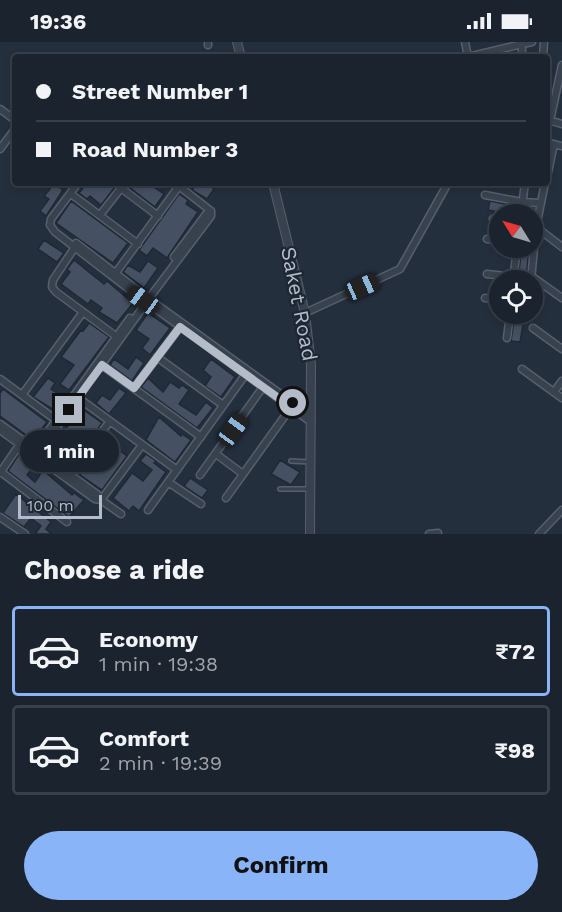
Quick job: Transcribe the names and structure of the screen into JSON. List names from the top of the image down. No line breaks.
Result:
{"streets":{"street":["Saket Road"]},"scale_bar":"100 m","north":"top left","page":{"status":"19:36","banner":["Street Number 1","Road Number 3"],"bubble":"1 min","scale":"100 m","heading":"Choose a ride","list":[{"name":"Economy","note":"1 min · 19:38","value":"₹72"},{"name":"Comfort","note":"2 min · 19:39","value":"₹98"}],"buttons":"Confirm"}}
